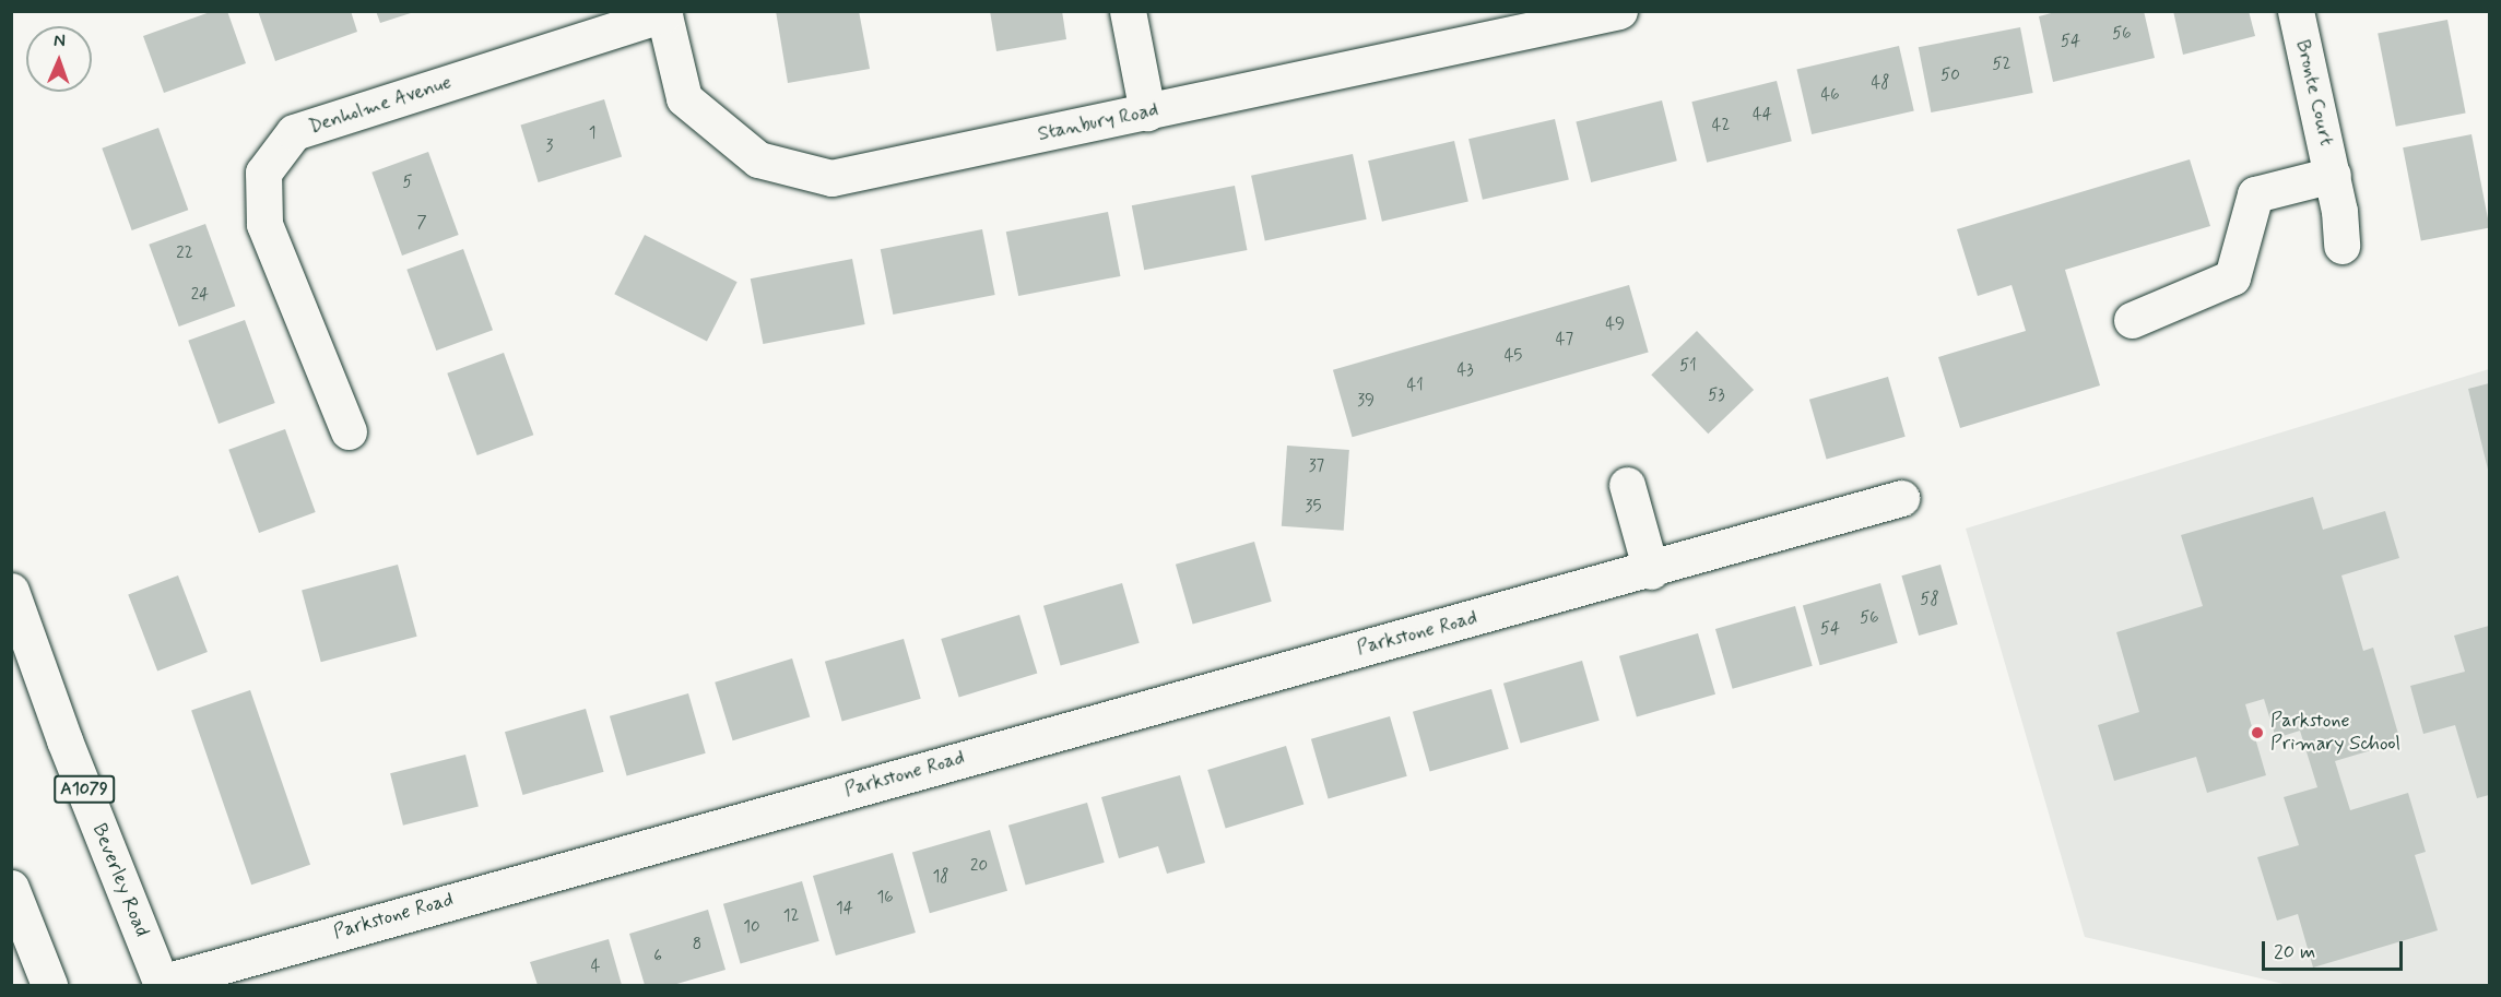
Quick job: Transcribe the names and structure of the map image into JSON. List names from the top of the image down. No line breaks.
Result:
{"streets":{"street":["Bronte Court","Denholme Avenue","Stanbury Road","Parkstone Road","A1079","Beverley Road"]},"crossings":[["Denholme Avenue","Stanbury Road"],["Parkstone Road","Beverley Road"]],"places":["Parkstone Primary School"],"house_numbers":["56","54","52","50","48","46","44","42","1","3","5","7","22","24","49","47","45","51","43","41","53","39","37","35","58","56","54","20","18","16","14","12","10","8","6","4"],"scale_bar":"20 m","north":"top"}
